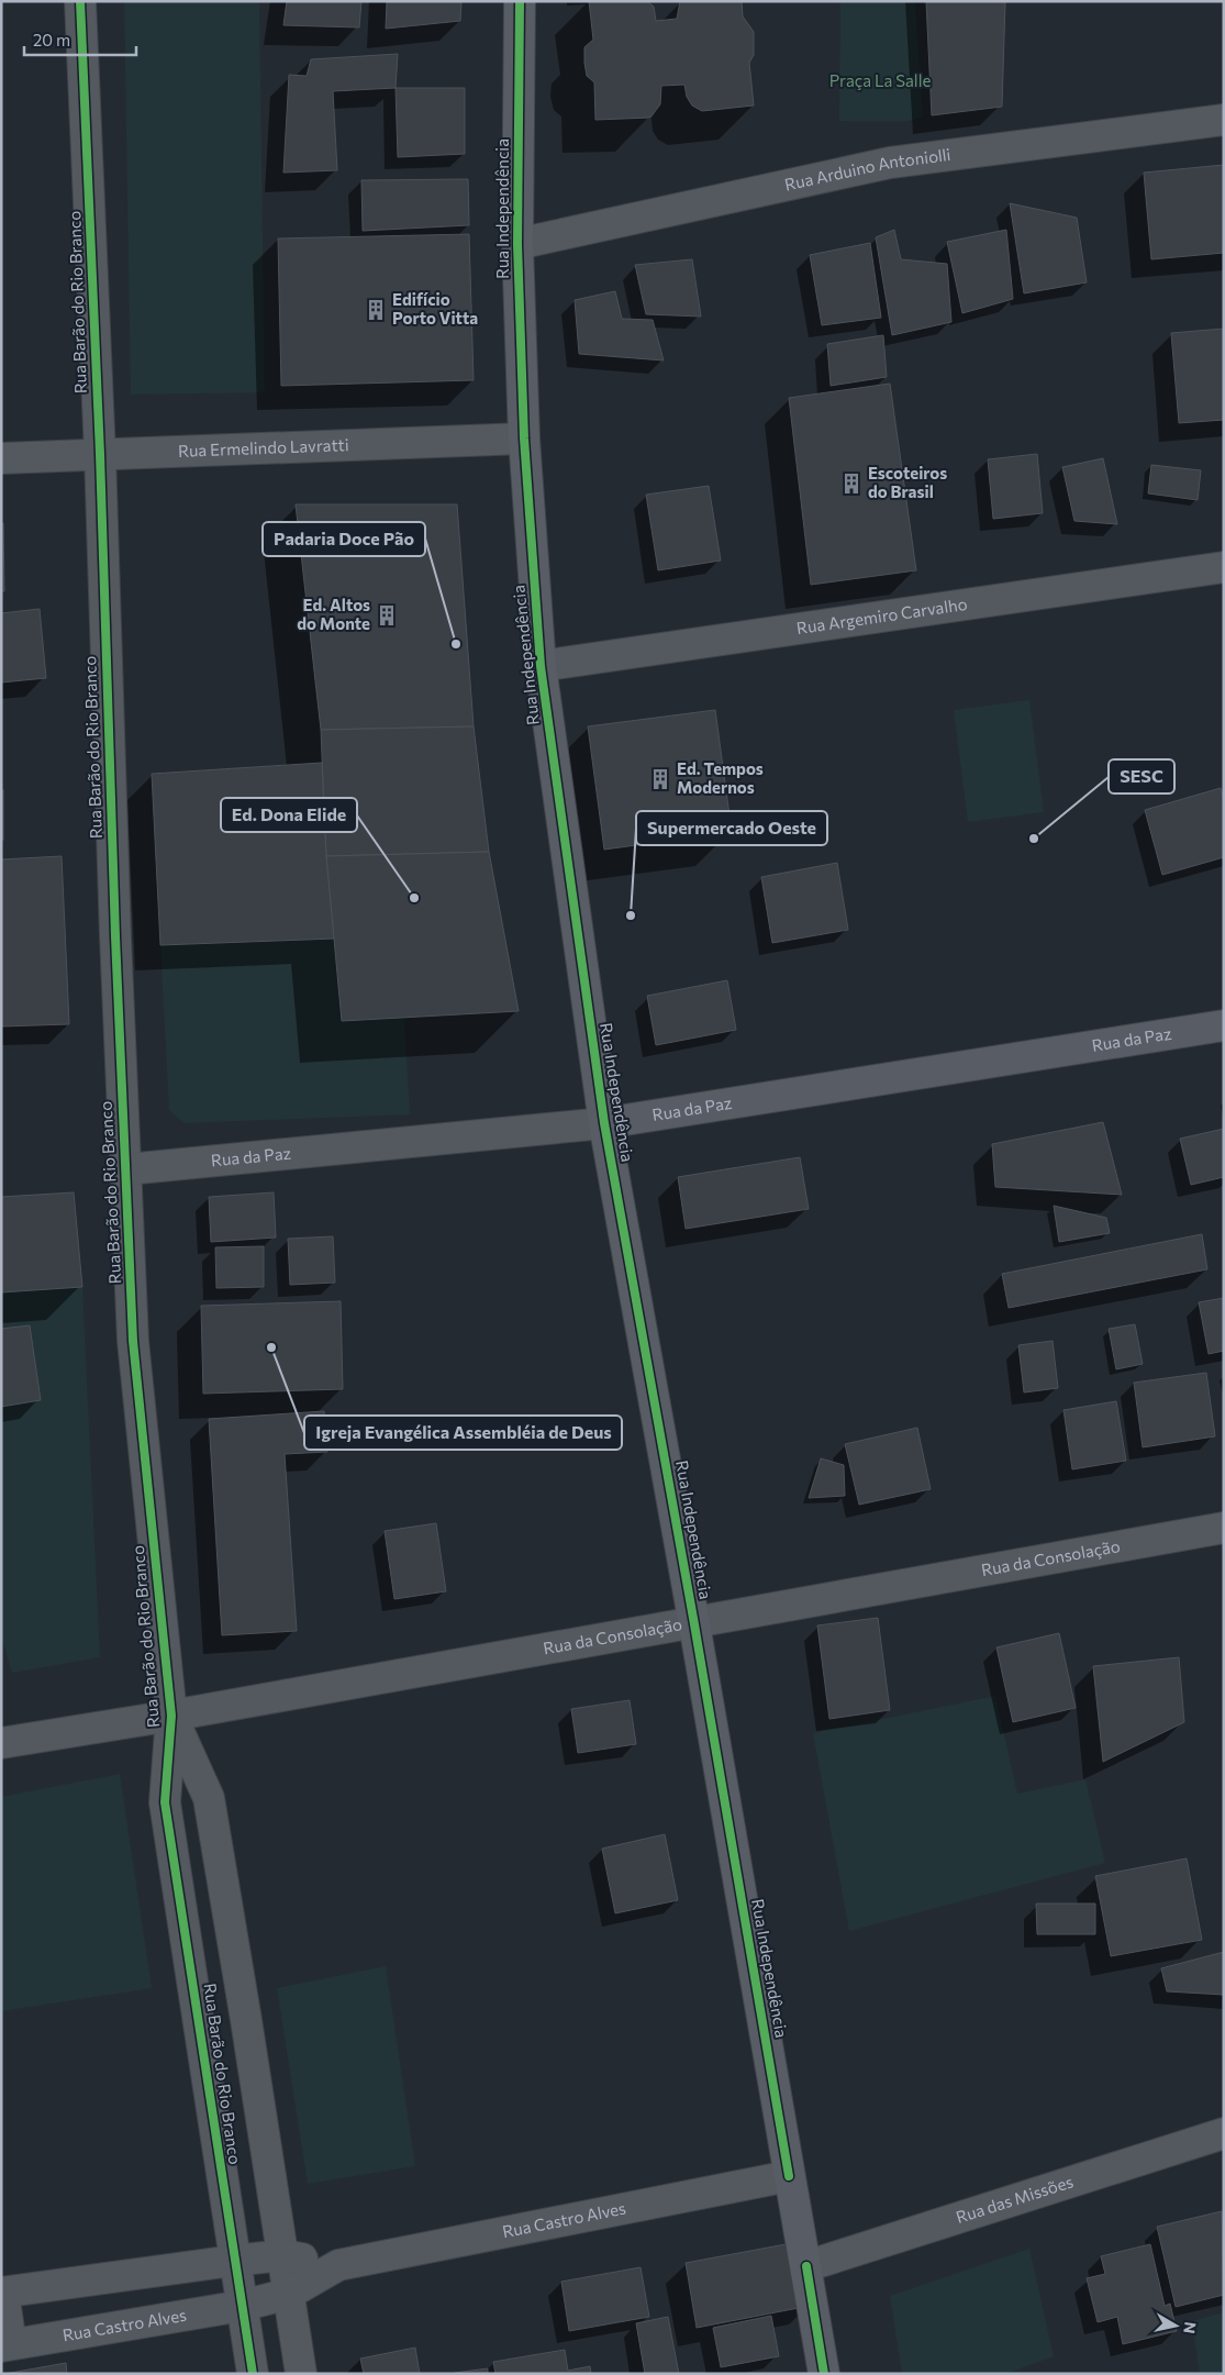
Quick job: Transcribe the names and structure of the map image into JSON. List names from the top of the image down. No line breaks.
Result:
{"streets":{"street":["Rua Arduino Antoniolli","Rua Independência","Rua Barão do Rio Branco","Rua Ermelindo Lavratti","Rua Argemiro Carvalho","Rua da Paz","Rua da Consolação","Rua das Missões","Rua Castro Alves"]},"crossings":[["Rua Arduino Antoniolli","Rua Independência"],["Rua Independência","Rua Ermelindo Lavratti"],["Rua Independência","Rua Argemiro Carvalho"],["Rua Independência","Rua da Paz"],["Rua Independência","Rua da Consolação"],["Rua Independência","Rua das Missões"],["Rua Independência","Rua Castro Alves"],["Rua Barão do Rio Branco","Rua Ermelindo Lavratti"],["Rua Barão do Rio Branco","Rua da Paz"],["Rua Barão do Rio Branco","Rua da Consolação"],["Rua Barão do Rio Branco","Rua Castro Alves"]],"parks":["Praça La Salle"],"places":{"building":["Edifício Porto Vitta","Escoteiros do Brasil","Ed. Altos do Monte","Ed. Tempos Modernos"],"other":["Padaria Doce Pão","SESC","Ed. Dona Elide","Supermercado Oeste","Igreja Evangélica Assembléia de Deus"]},"scale_bar":"20 m","north":"right"}
